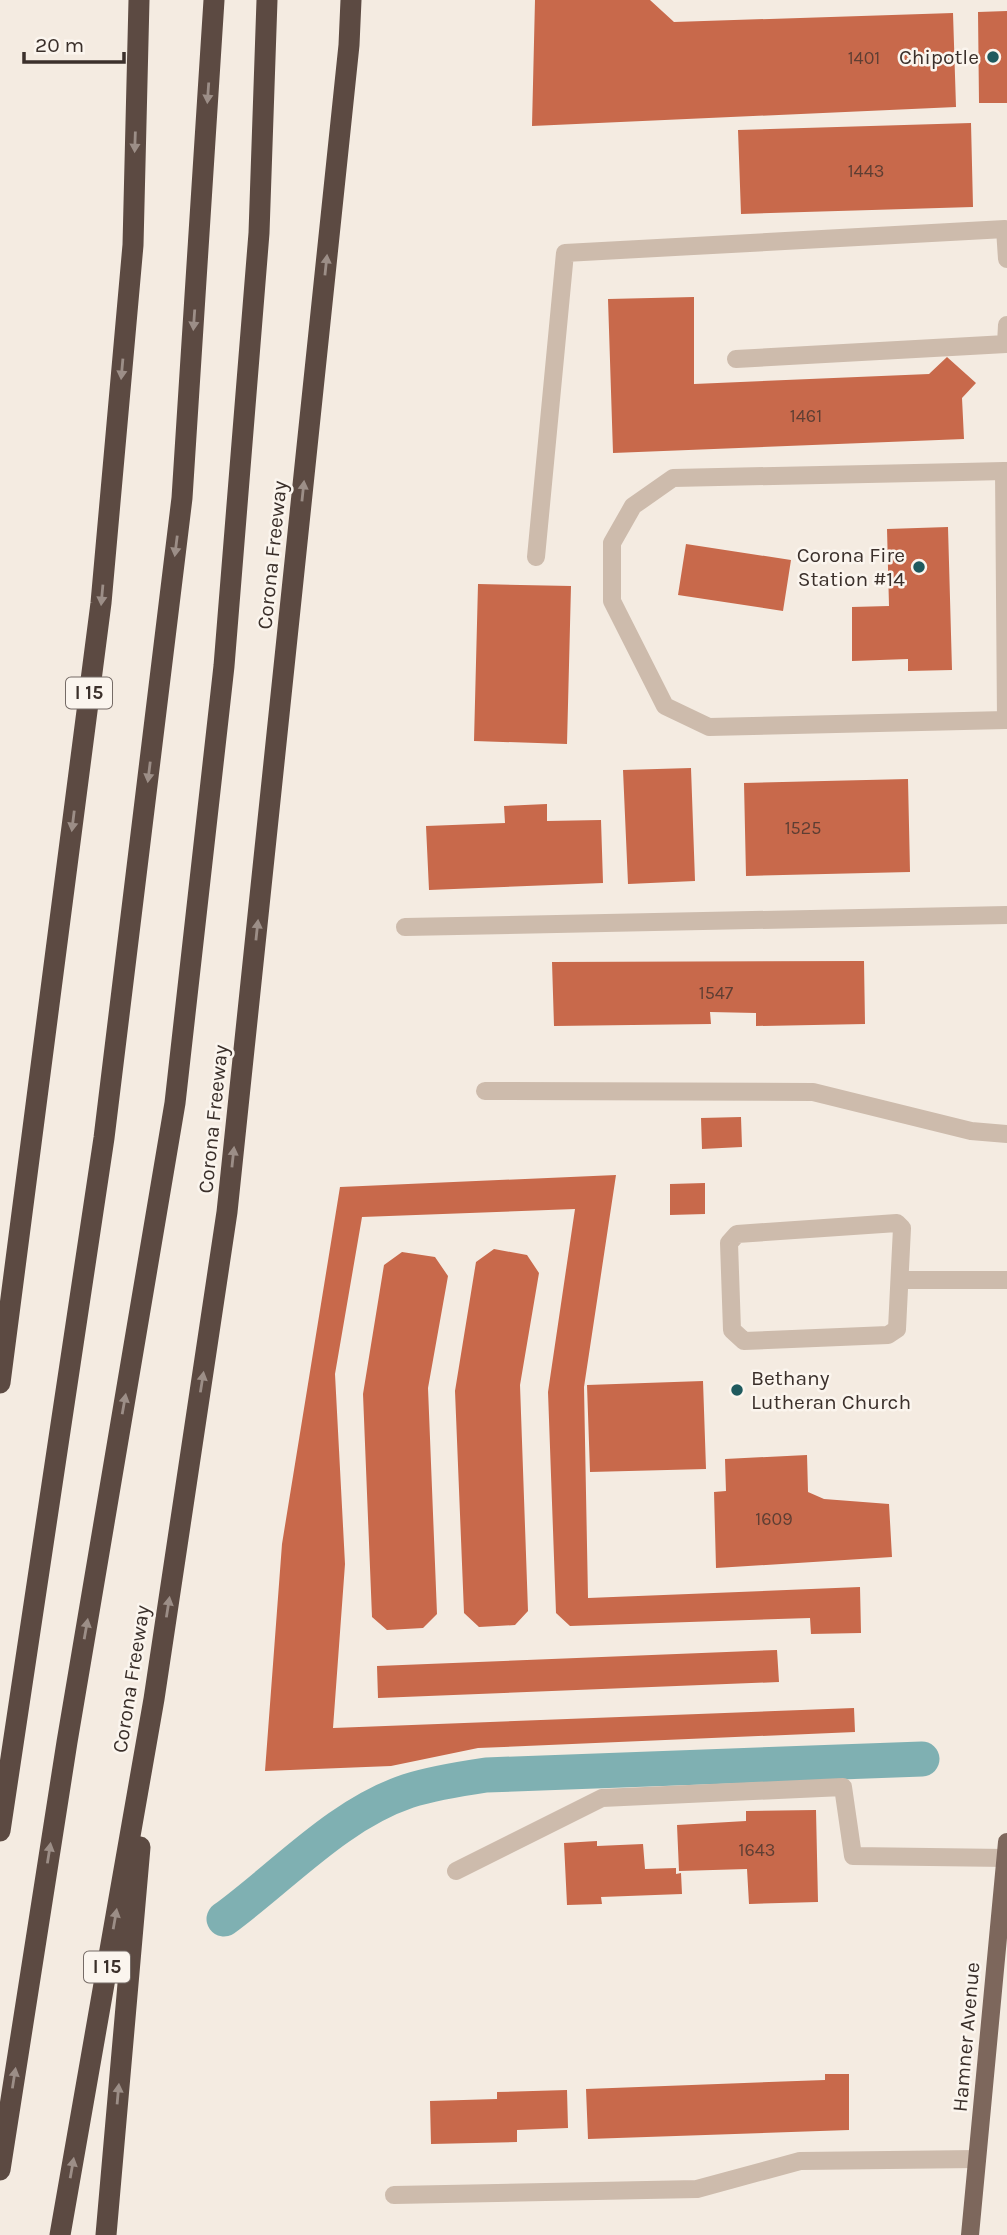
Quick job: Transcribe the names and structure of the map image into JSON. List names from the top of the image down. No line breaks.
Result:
{"streets":{"highway":["Corona Freeway","I 15"],"main road":["Hamner Avenue"]},"places":["Chipotle","Corona Fire Station #14","Bethany Lutheran Church"],"house_numbers":["1401","1443","1461","1525","1547","1609","1643"],"scale_bar":"20 m"}
